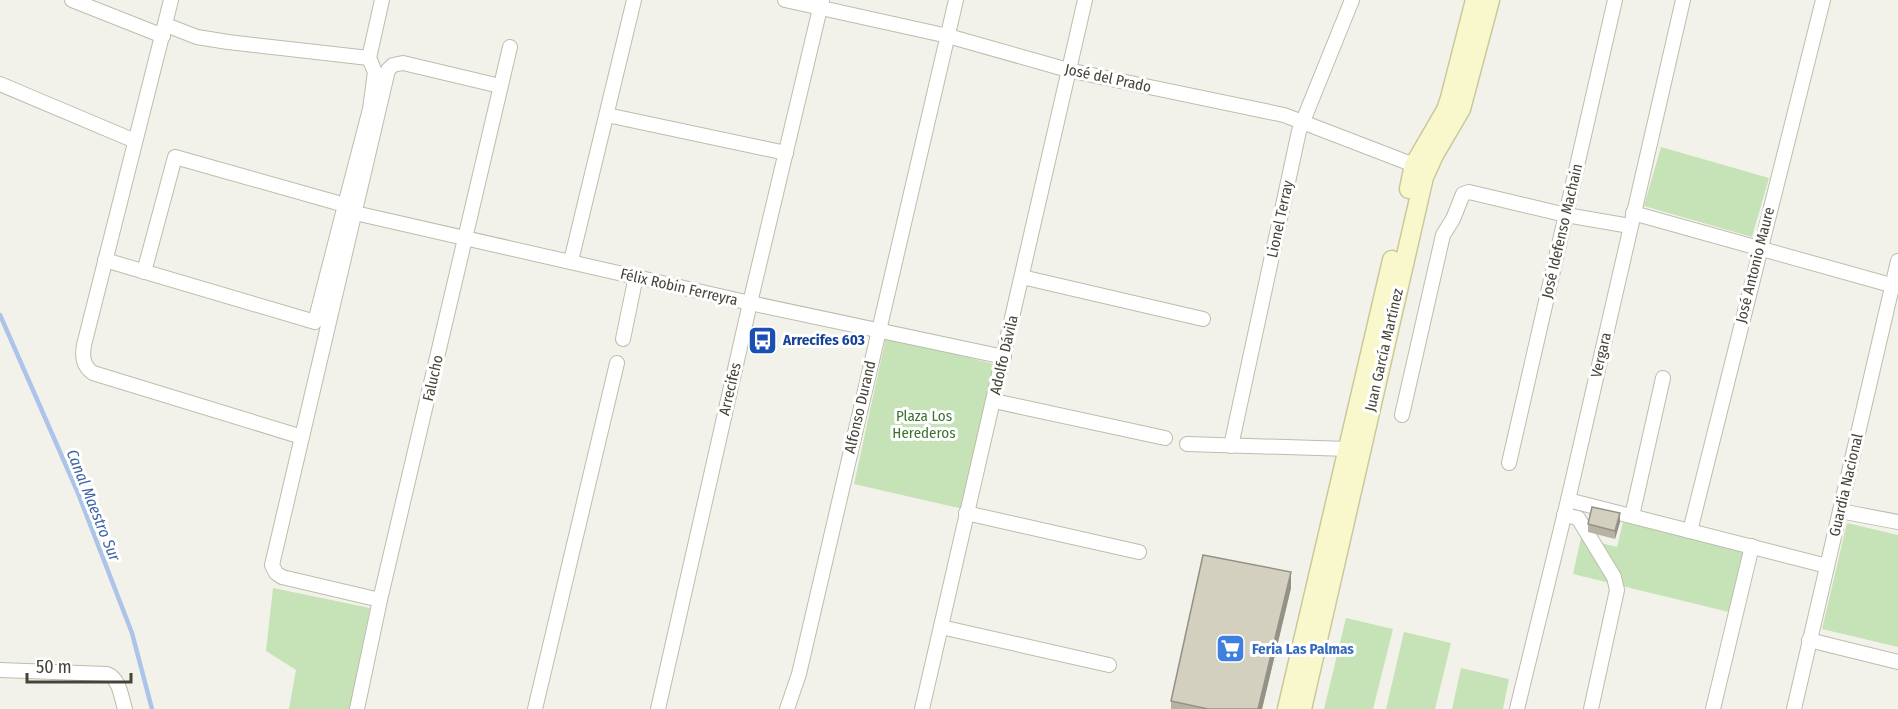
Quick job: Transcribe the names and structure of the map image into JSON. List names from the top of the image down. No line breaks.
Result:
{"streets":{"main road":["Juan García Martínez"],"street":["José del Prado","Lionel Terray","José Idefenso Machain","José Antonio Maure","Félix Robin Ferreyra","Adolfo Dávila","Vergara","Falucho","Arrecifes","Alfonso Durand","Guardia Nacional"]},"crossings":[["José del Prado","Lionel Terray"],["José del Prado","Juan García Martínez"],["José del Prado","Adolfo Dávila"],["José del Prado","Arrecifes"],["José del Prado","Alfonso Durand"],["Félix Robin Ferreyra","Adolfo Dávila"],["Félix Robin Ferreyra","Falucho"],["Félix Robin Ferreyra","Arrecifes"],["Félix Robin Ferreyra","Alfonso Durand"]],"water":["Canal Maestro Sur"],"parks":["Plaza Los Herederos"],"places":{"bus stop":["Arrecifes 603"],"supermarket":["Feria Las Palmas"]},"scale_bar":"50 m"}
